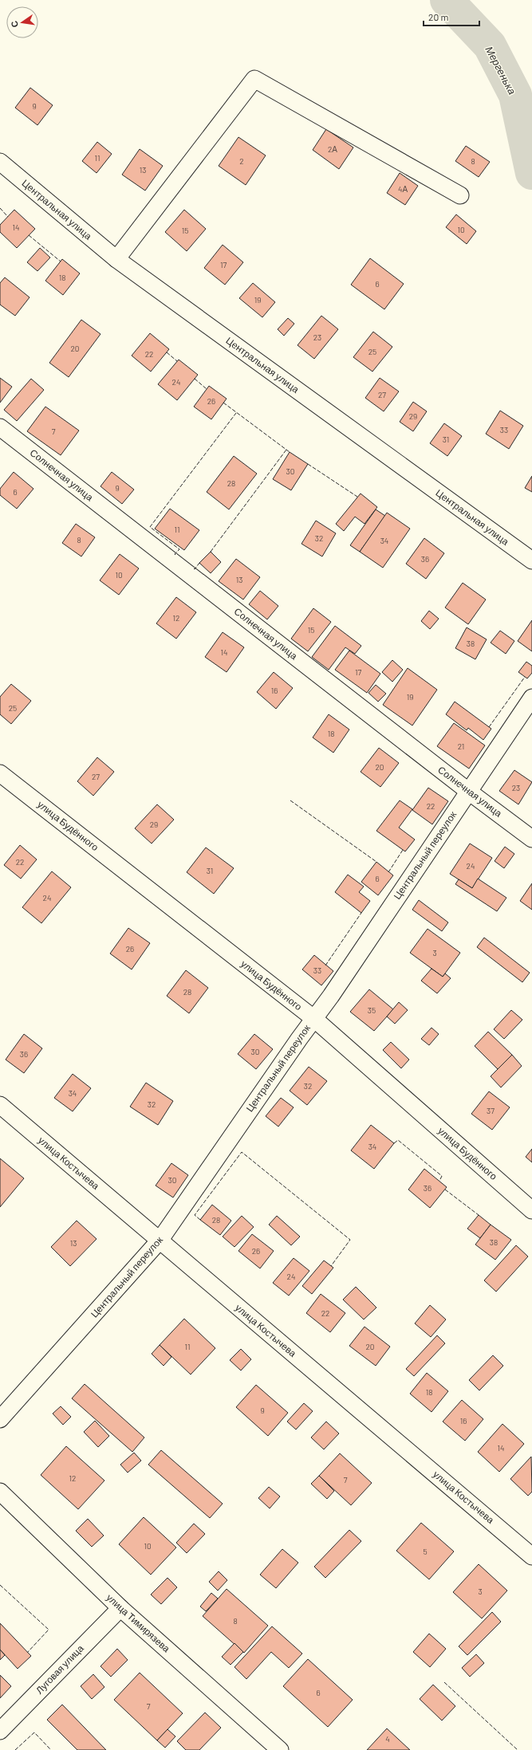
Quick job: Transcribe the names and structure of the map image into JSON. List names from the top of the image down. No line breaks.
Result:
{"streets":{"street":["Центральная улица","Солнечная улица","улица Будённого","Центральный переулок","улица Костычева","улица Тимирязева","Луговая улица"]},"crossings":[["Солнечная улица","Центральный переулок"],["улица Будённого","Центральный переулок"],["Центральный переулок","улица Костычева"],["улица Тимирязева","Луговая улица"]],"water":["Мергенька"],"house_numbers":["9","2А","11","2","8","13","4А","14","10","15","17","18","6","19","23","20","25","22","24","27","26","29","33","7","31","30","28","9","6","11","32","8","34","36","10","13","12","15","38","14","17","16","19","25","18","21","20","27","23","22","29","22","24","31","6","24","26","3","33","28","35","30","36","32","34","32","37","34","30","36","28","38","13","26","24","22","11","20","18","9","16","14","12","7","10","5","3","8","6","7","4"],"scale_bar":"20 m","north":"left"}
